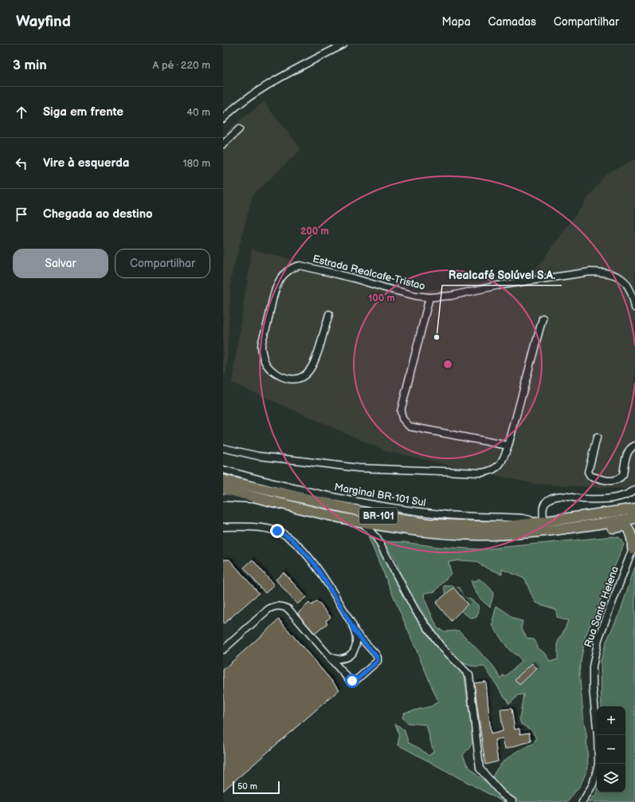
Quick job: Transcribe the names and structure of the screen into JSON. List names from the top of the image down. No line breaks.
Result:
{"streets":{"highway":["BR-101"],"street":["Estrada Realcafe-Tristao","Marginal BR-101 Sul","Rua Santa Helena"]},"crossings":[["Marginal BR-101 Sul","BR-101"]],"places":["Realcafé Solúvel S.A."],"scale_bar":"50 m","page":{"header":"Wayfind","nav":["Mapa","Camadas","Compartilhar"],"heading":["3 min","A pé · 220 m"],"list":[["Siga em frente","40 m"],["Vire à esquerda","180 m"],"Chegada ao destino"],"buttons":["Salvar","Compartilhar"],"map_buttons":["+","−"],"scale":"50 m"},"rings":["200 m","100 m"]}
